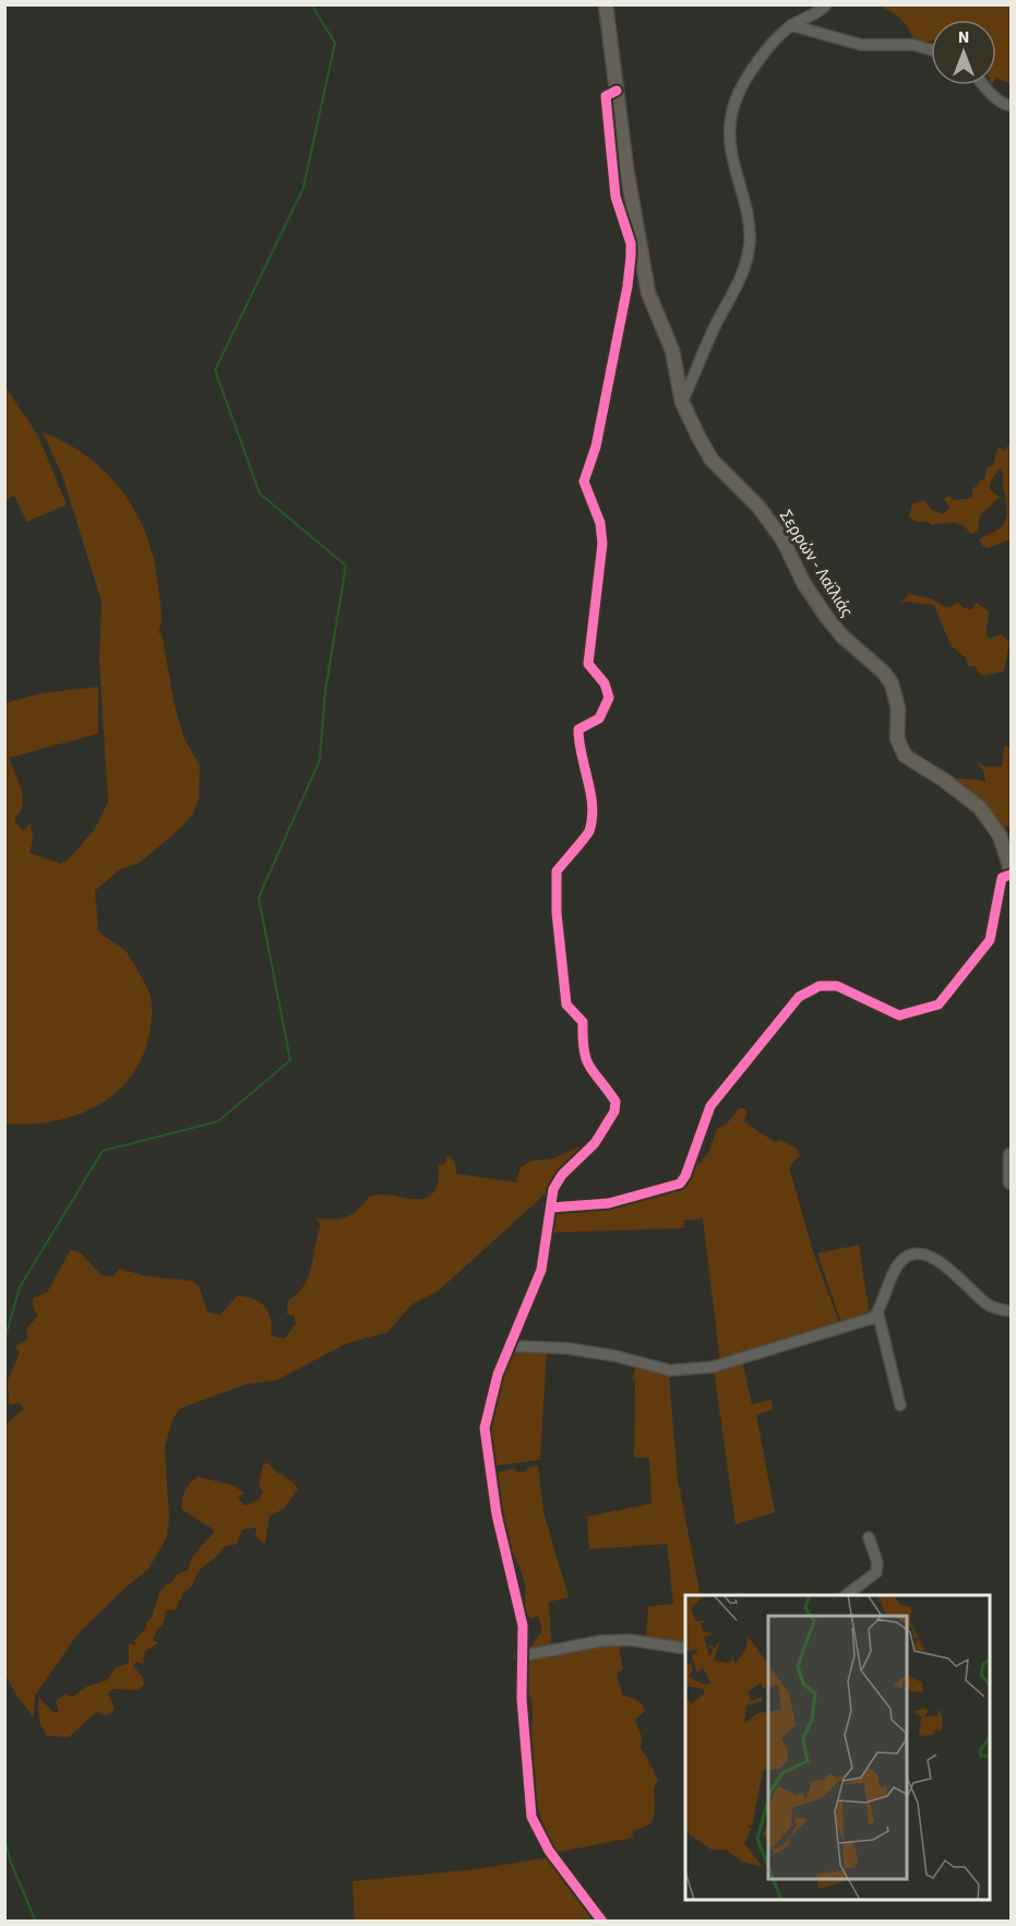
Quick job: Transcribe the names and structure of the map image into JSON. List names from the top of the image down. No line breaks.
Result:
{"streets":{"main road":["Σερρών - Λαϊλιάς"]},"north":"top"}
